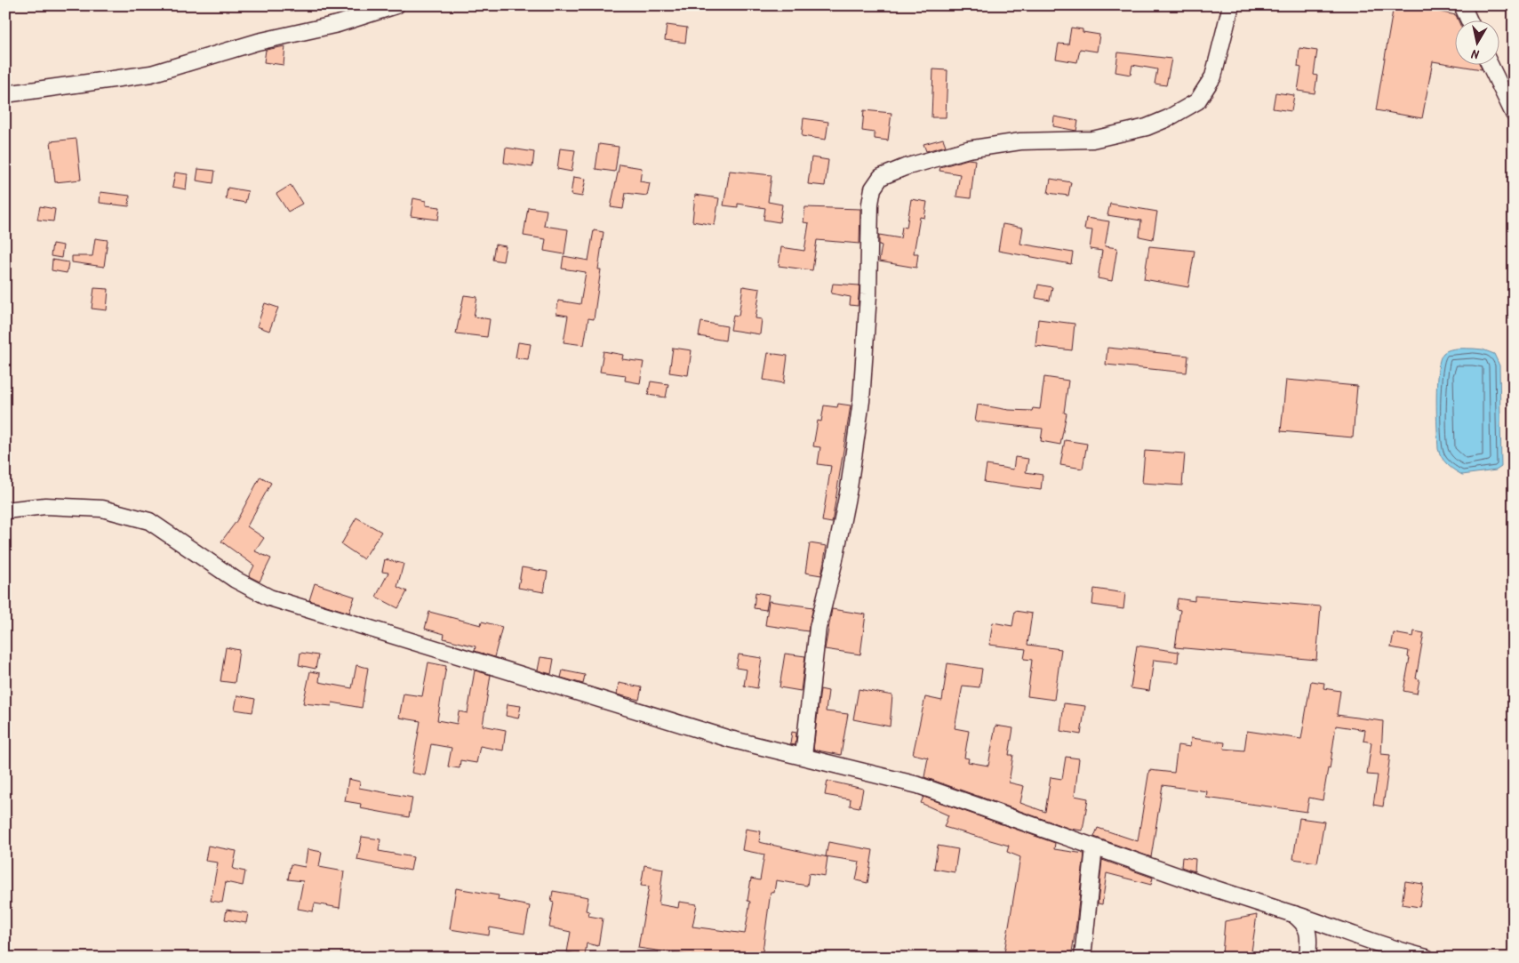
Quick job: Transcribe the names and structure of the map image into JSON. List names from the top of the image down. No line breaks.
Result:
{"north":"bottom"}
